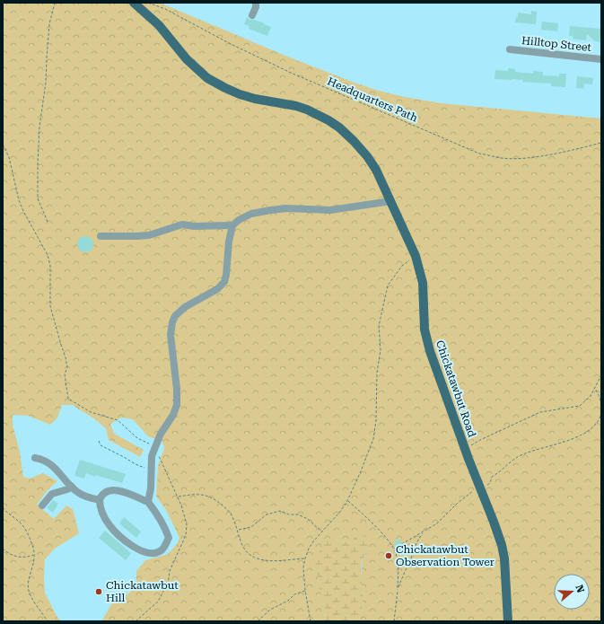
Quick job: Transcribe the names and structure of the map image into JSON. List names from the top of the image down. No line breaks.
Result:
{"streets":{"main road":["Chickatawbut Road"],"street":["Hilltop Street"],"path":["Headquarters Path"]},"places":["Chickatawbut Observation Tower","Chickatawbut Hill"],"north":"right"}
